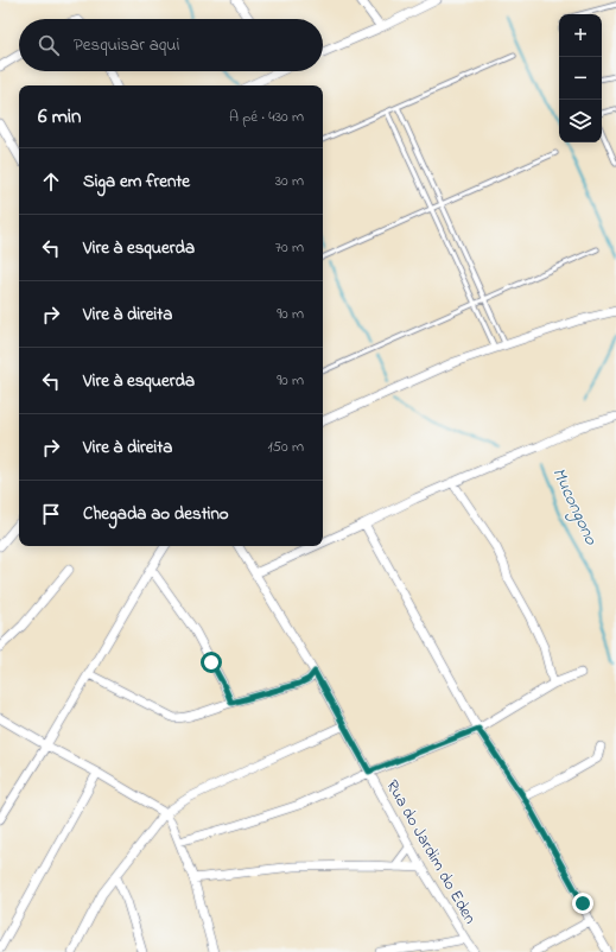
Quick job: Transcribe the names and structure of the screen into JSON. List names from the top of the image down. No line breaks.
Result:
{"streets":{"street":["Rua do Jardim do Eden"]},"water":["Mucongono"],"page":{"map_buttons":["+","−"],"search":"Pesquisar aqui","heading":["6 min","A pé · 430 m"],"list":[["Siga em frente","30 m"],["Vire à esquerda","70 m"],["Vire à direita","90 m"],["Vire à esquerda","90 m"],["Vire à direita","150 m"],"Chegada ao destino"]}}
